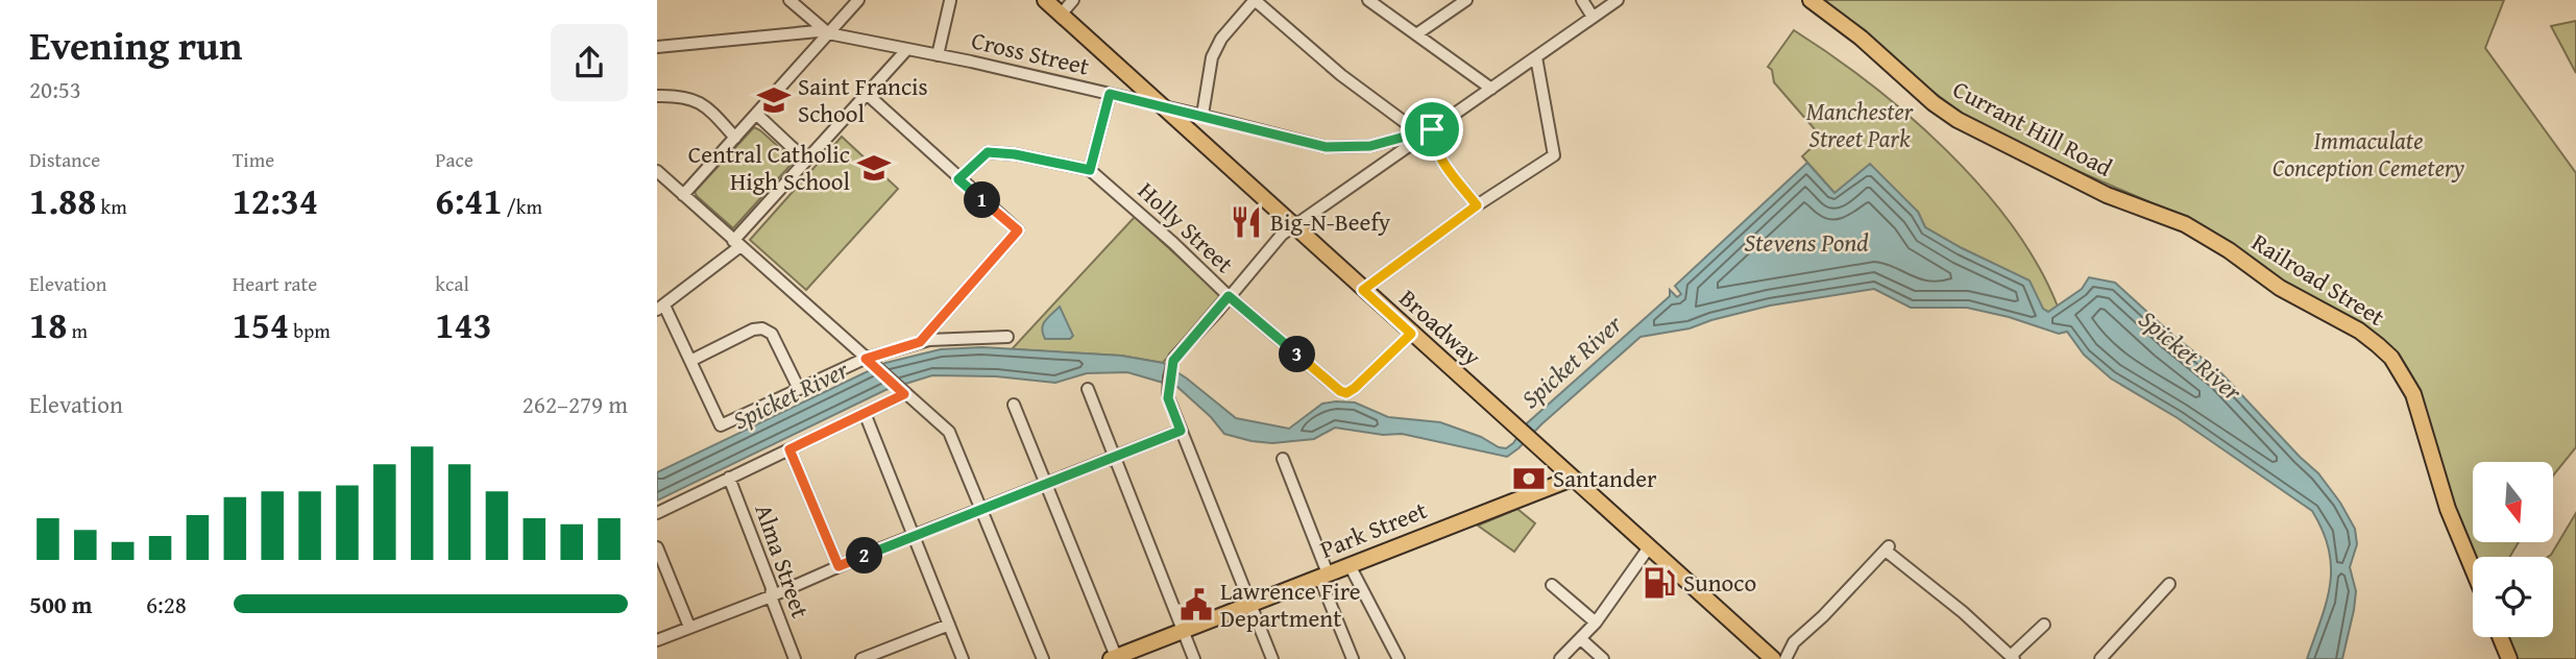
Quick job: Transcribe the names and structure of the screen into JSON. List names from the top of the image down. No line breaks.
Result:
{"streets":{"main road":["Currant Hill Road","Railroad Street","Broadway","Park Street"],"street":["Cross Street","Holly Street","Alma Street"]},"crossings":[["Cross Street","Broadway"],["Currant Hill Road","Railroad Street"],["Holly Street","Broadway"],["Broadway","Park Street"]],"water":["Stevens Pond","Spicket River"],"parks":["Manchester Street Park","Immaculate Conception Cemetery"],"places":{"school or university":["Saint Francis School","Central Catholic High School"],"restaurant":["Big-N-Beefy"],"bank":["Santander"],"fuel station":["Sunoco"],"public building":["Lawrence Fire Department"]},"north":"bottom","page":{"heading":["Evening run","20:53"],"stats":[["Distance","1.88 km"],["Time","12:34"],["Pace","6:41 /km"],["Elevation","18 m"],["Heart rate","154 bpm"],["kcal","143"]],"pins":["1","3","2"],"chart":["Elevation","262–279 m"],"list":[{"name":"500 m","note":"6:28"}]}}
